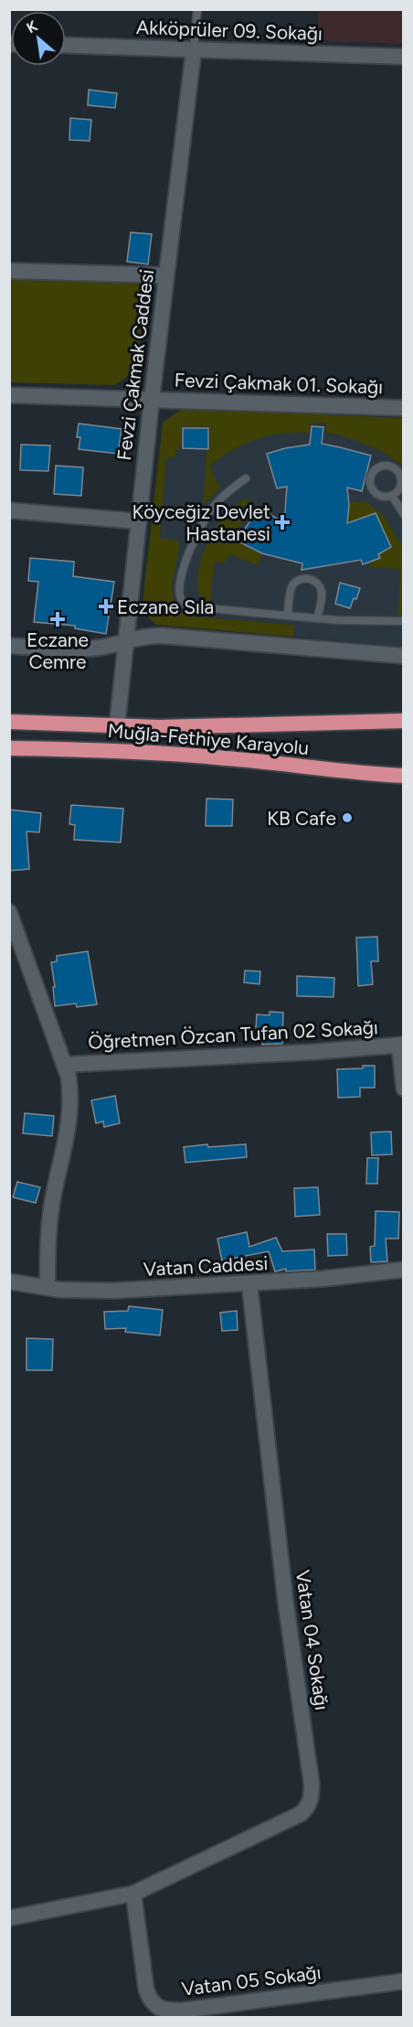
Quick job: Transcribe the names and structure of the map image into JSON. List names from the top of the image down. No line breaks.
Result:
{"streets":{"highway":["Muğla-Fethiye Karayolu"],"street":["Akköprüler 09. Sokağı","Fevzi Çakmak Caddesi","Fevzi Çakmak 01. Sokağı","Öğretmen Özcan Tufan 02 Sokağı","Vatan Caddesi","Vatan 04 Sokağı","Vatan 05 Sokağı"]},"crossings":[["Akköprüler 09. Sokağı","Fevzi Çakmak Caddesi"],["Fevzi Çakmak Caddesi","Fevzi Çakmak 01. Sokağı"],["Fevzi Çakmak Caddesi","Muğla-Fethiye Karayolu"],["Vatan Caddesi","Vatan 04 Sokağı"],["Vatan 04 Sokağı","Vatan 05 Sokağı"]],"places":{"health":["Köyceğiz Devlet Hastanesi","Eczane Sıla","Eczane Cemre"],"other":["KB Cafe"]},"north":"top left"}
